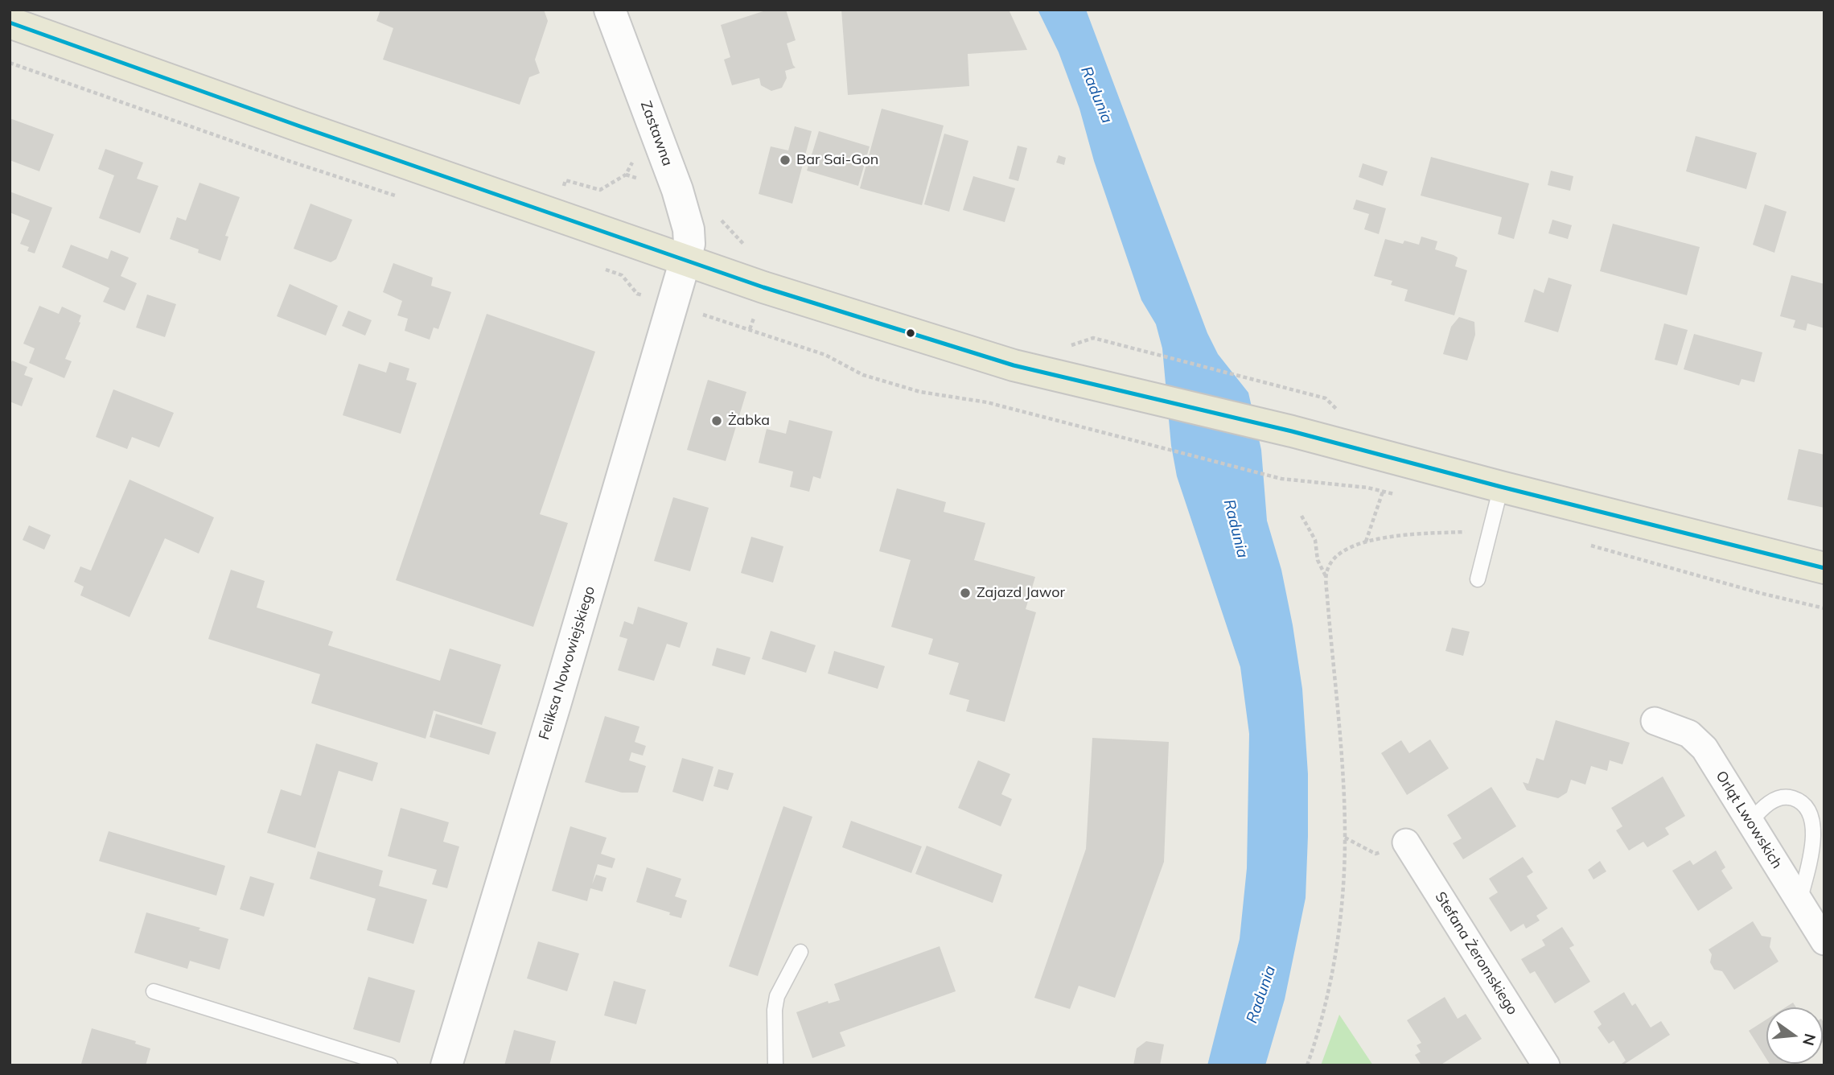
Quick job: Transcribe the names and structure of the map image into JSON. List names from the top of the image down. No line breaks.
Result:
{"streets":{"street":["Zastawna","Feliksa Nowowiejskiego","Orląt Lwowskich","Stefana Żeromskiego"]},"crossings":[["Zastawna","Feliksa Nowowiejskiego"]],"water":["Radunia"],"places":["Bar Sai-Gon","Żabka","Zajazd Jawor"],"north":"right"}
